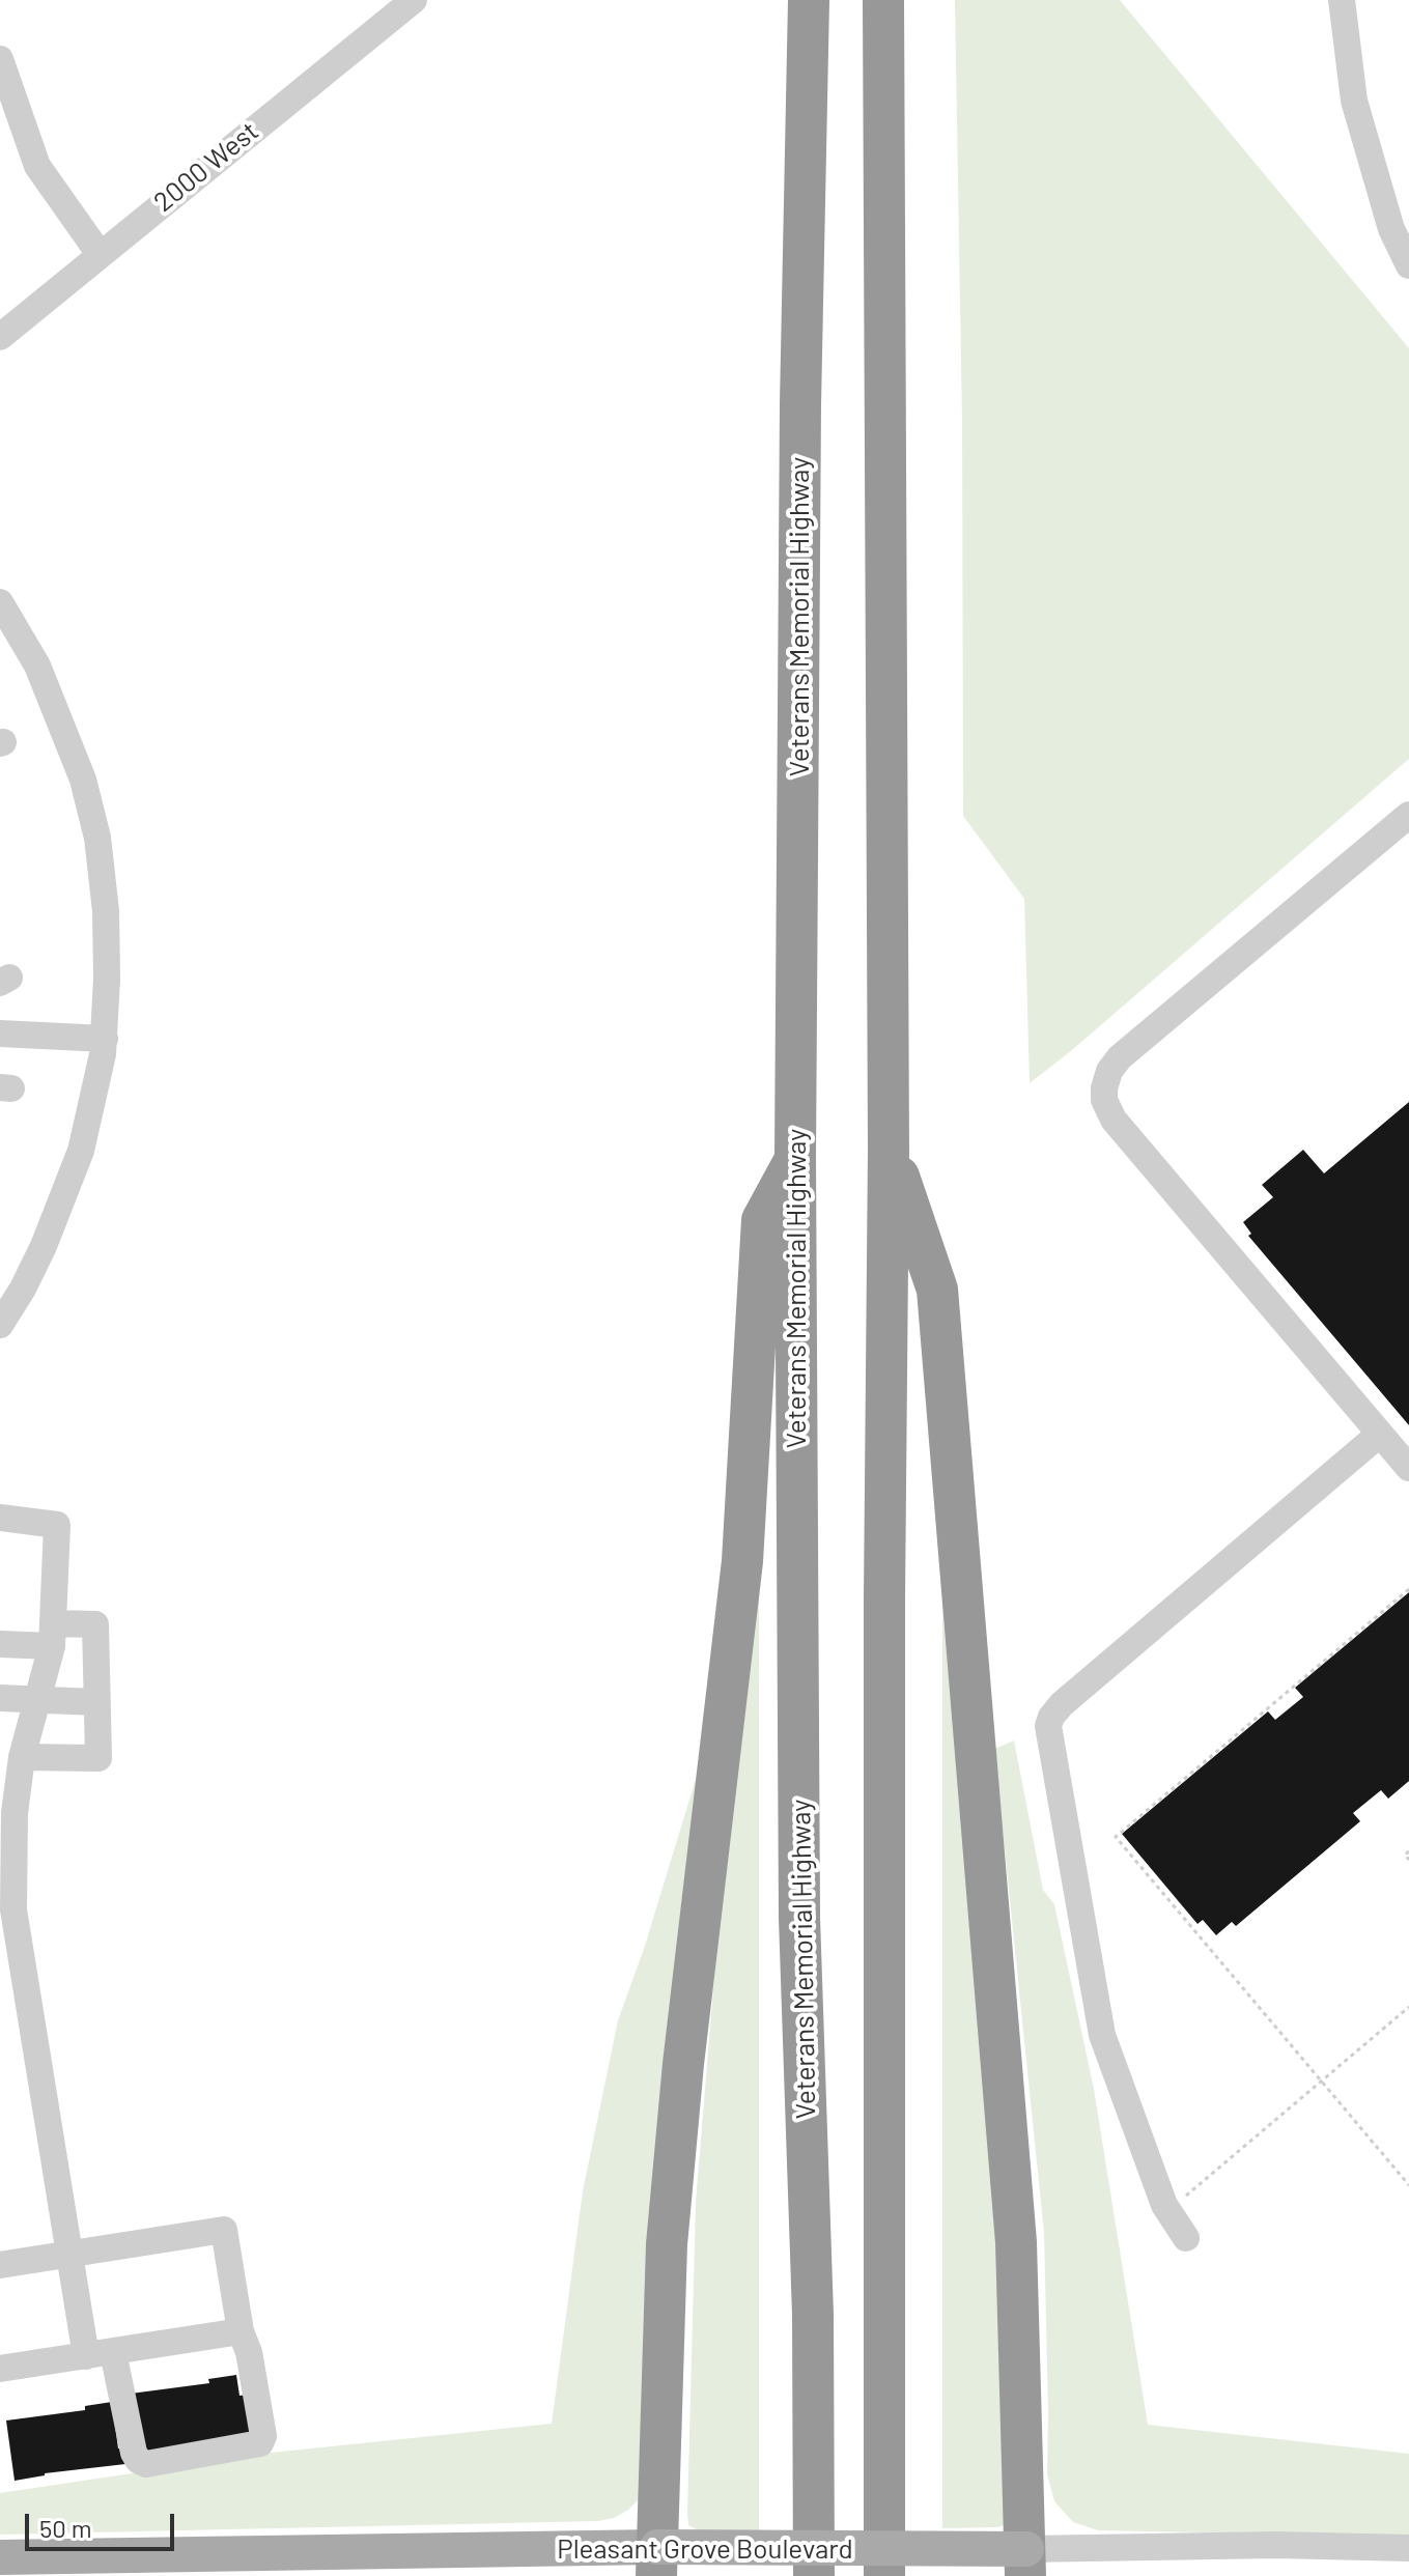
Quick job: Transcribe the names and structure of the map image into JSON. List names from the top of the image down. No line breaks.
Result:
{"streets":{"highway":["Veterans Memorial Highway"],"main road":["Pleasant Grove Boulevard"],"street":["2000 West"]},"scale_bar":"50 m"}
